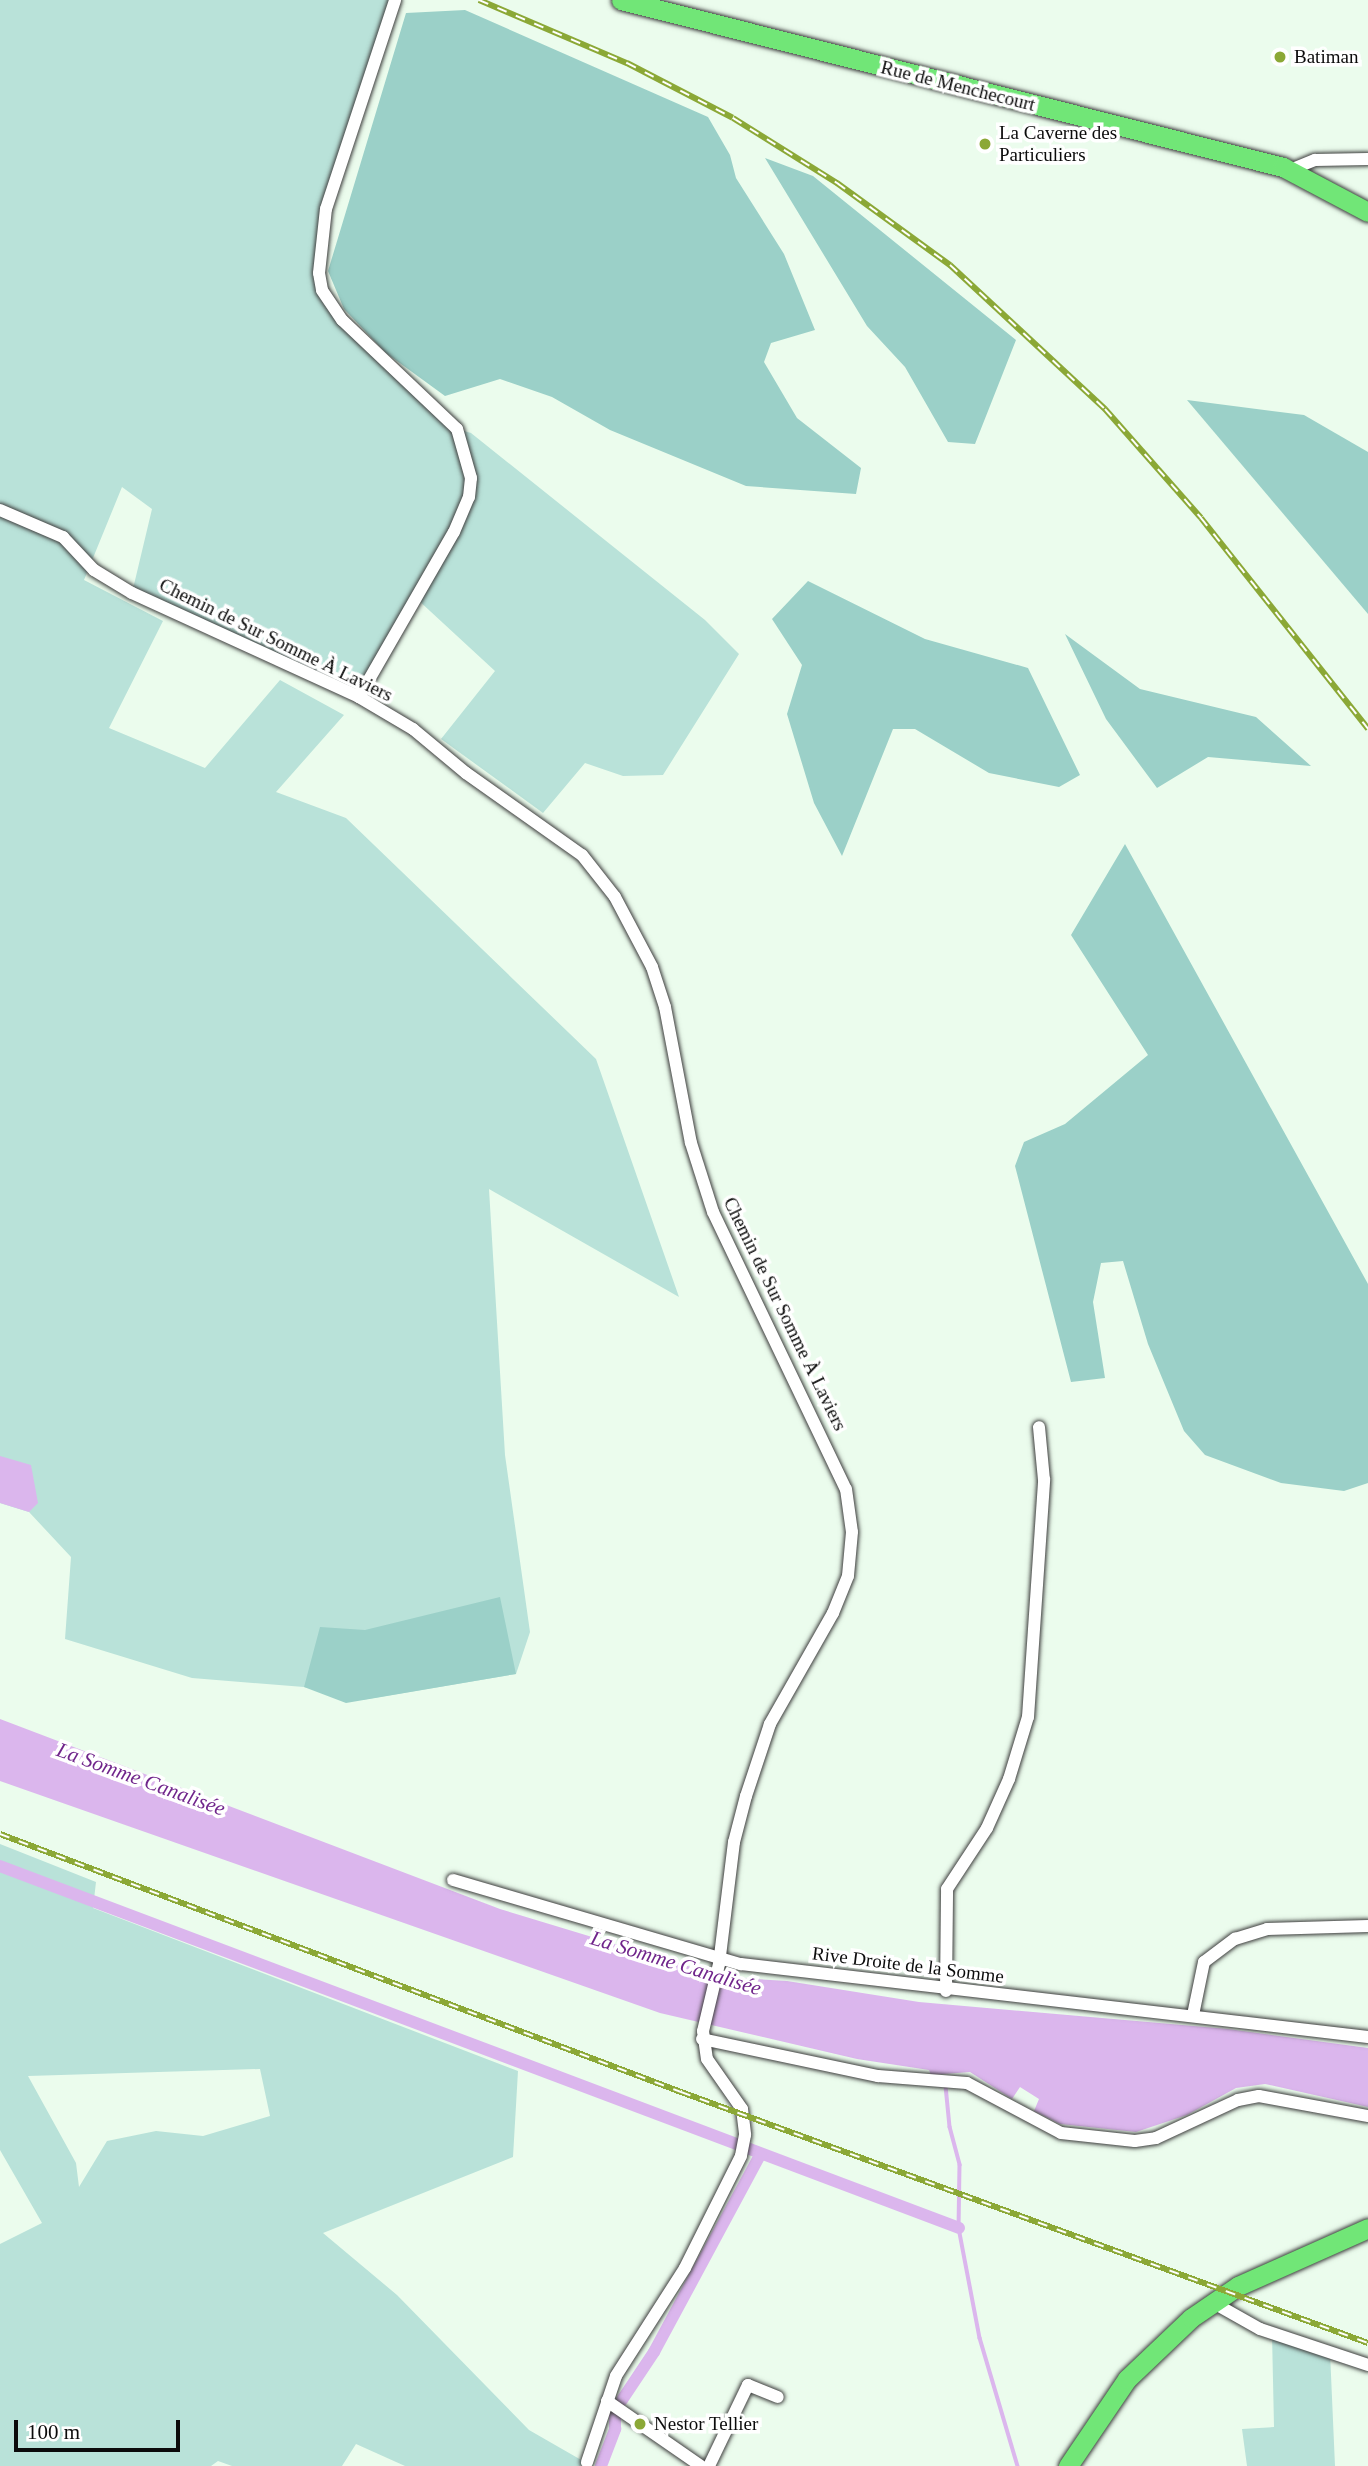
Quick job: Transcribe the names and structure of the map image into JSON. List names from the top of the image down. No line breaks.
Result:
{"streets":{"main road":["Rue de Menchecourt"],"street":["Chemin de Sur Somme À Laviers","Rive Droite de la Somme"]},"crossings":[["Chemin de Sur Somme À Laviers","Rive Droite de la Somme"]],"water":["La Somme Canalisée"],"places":["Batiman","La Caverne des Particuliers","Nestor Tellier"],"scale_bar":"100 m"}
